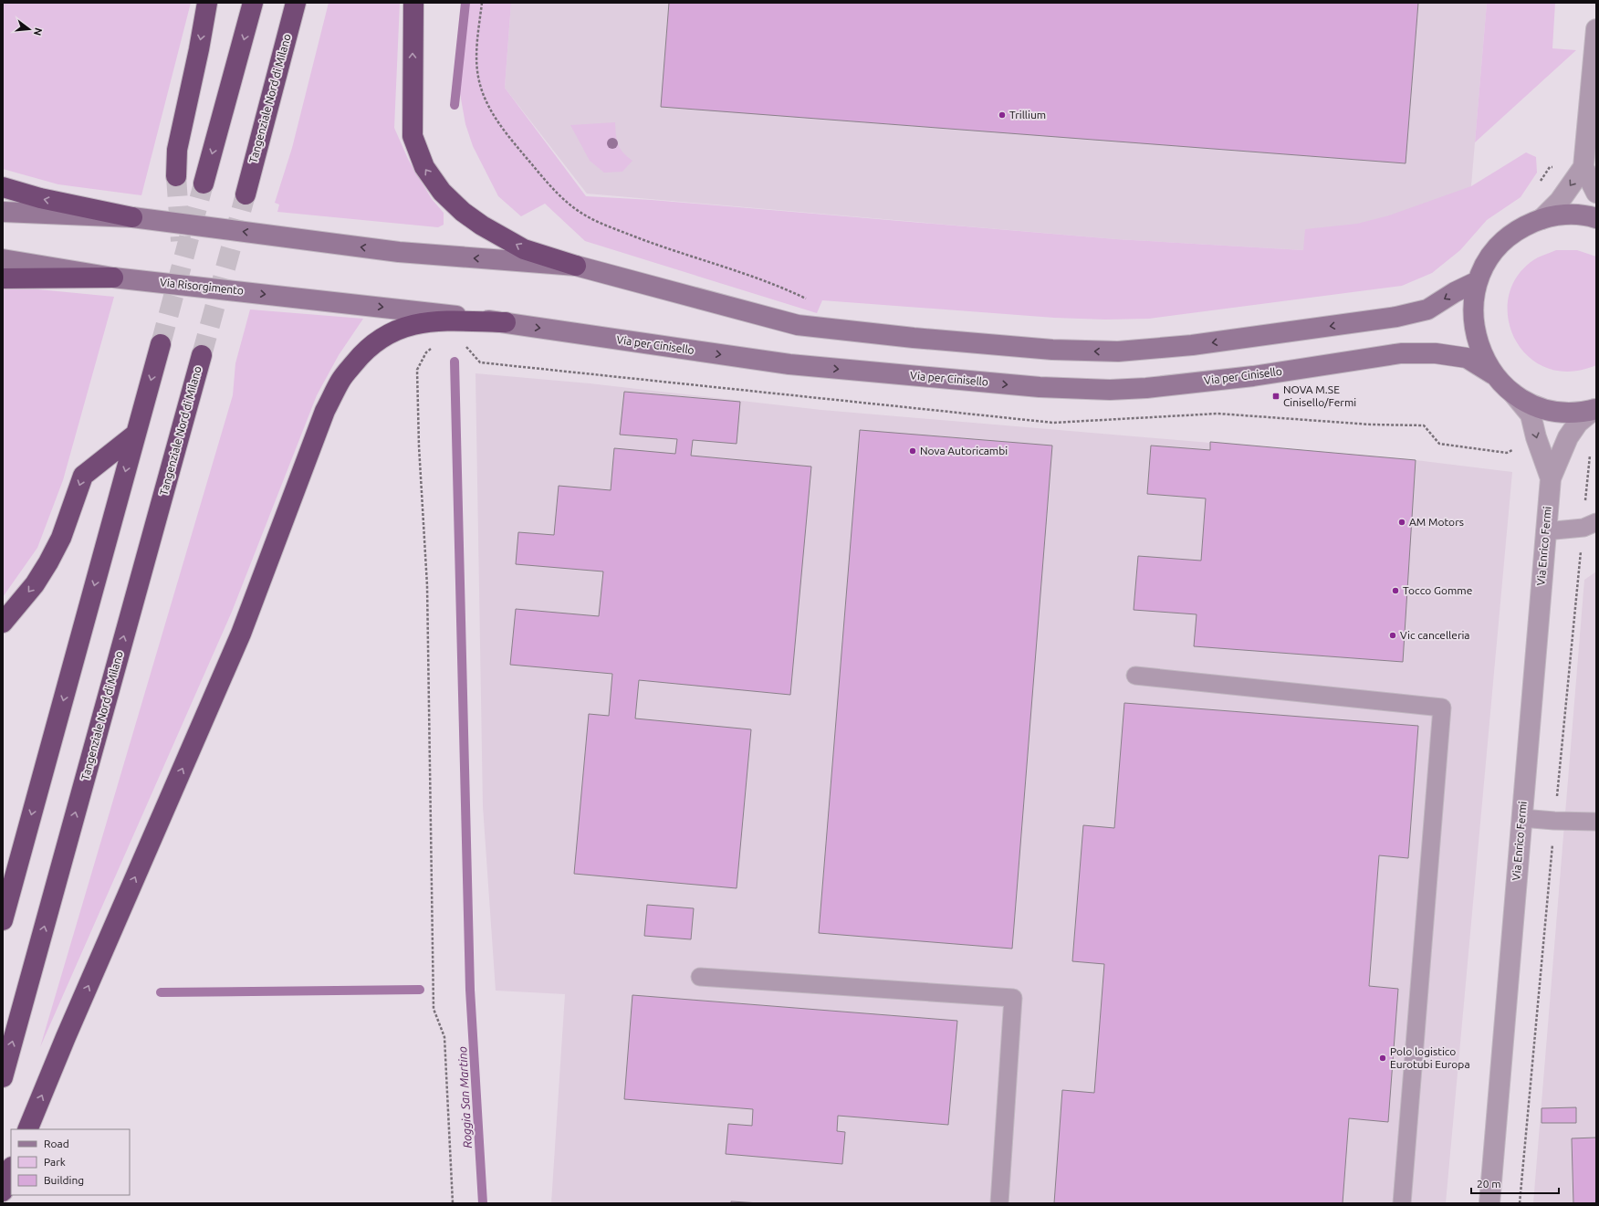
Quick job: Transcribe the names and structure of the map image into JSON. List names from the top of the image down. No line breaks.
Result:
{"streets":{"highway":["Tangenziale Nord di Milano"],"main road":["Via Risorgimento","Via per Cinisello"],"street":["Via Enrico Fermi"]},"crossings":[["Via Risorgimento","Via per Cinisello"],["Via per Cinisello","Via Enrico Fermi"]],"water":["Roggia San Martino"],"places":{"other":["Trillium","Nova Autoricambi","AM Motors","Tocco Gomme","Vic cancelleria","Polo logistico Eurotubi Europa"],"transit":["NOVA M.SE Cinisello/Fermi"]},"legend":["Road","Park","Building"],"scale_bar":"20 m","north":"right"}
